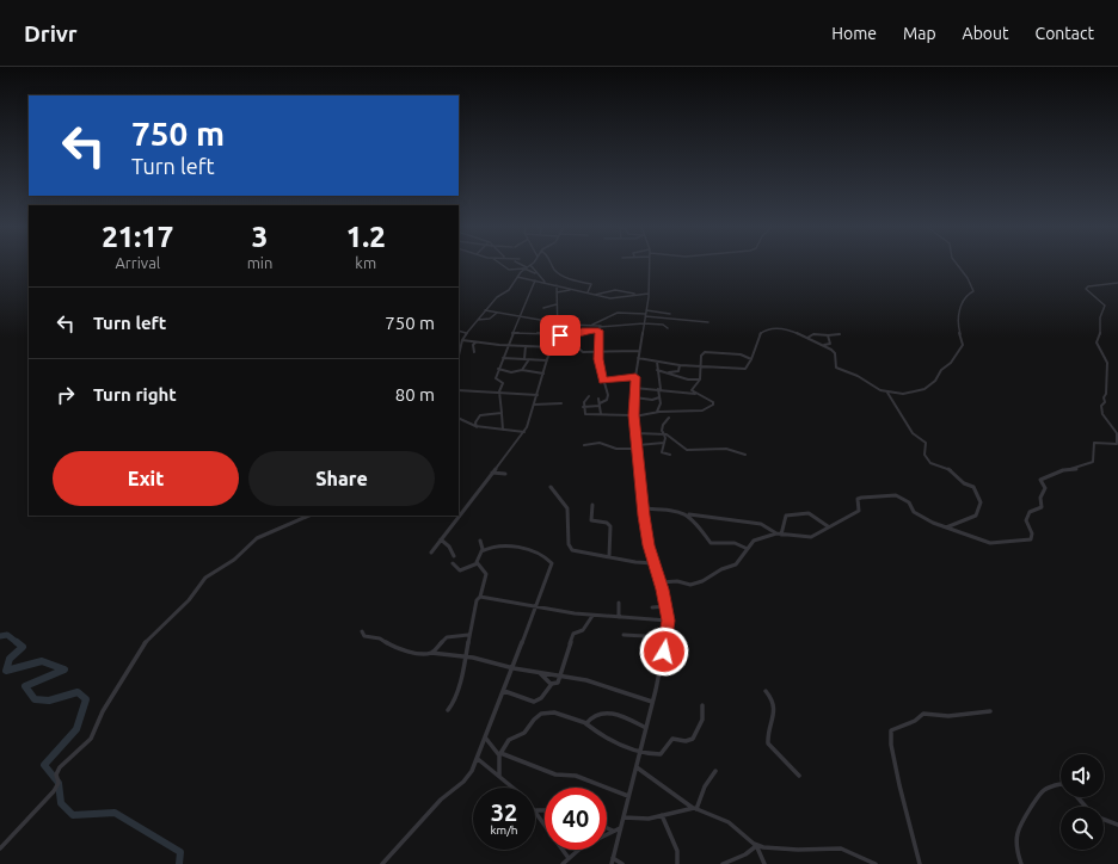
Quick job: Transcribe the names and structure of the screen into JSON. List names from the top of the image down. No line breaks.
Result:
{"page":{"header":"Drivr","nav":["Home","Map","About","Contact"],"turn":["750 m","Turn left"],"eta":["21:17","Arrival","3","min","1.2","km"],"list":[{"name":"Turn left","value":"750 m"},{"name":"Turn right","value":"80 m"}],"buttons":["Exit","Share"],"speed":"32 km/h","limit":"40"}}
